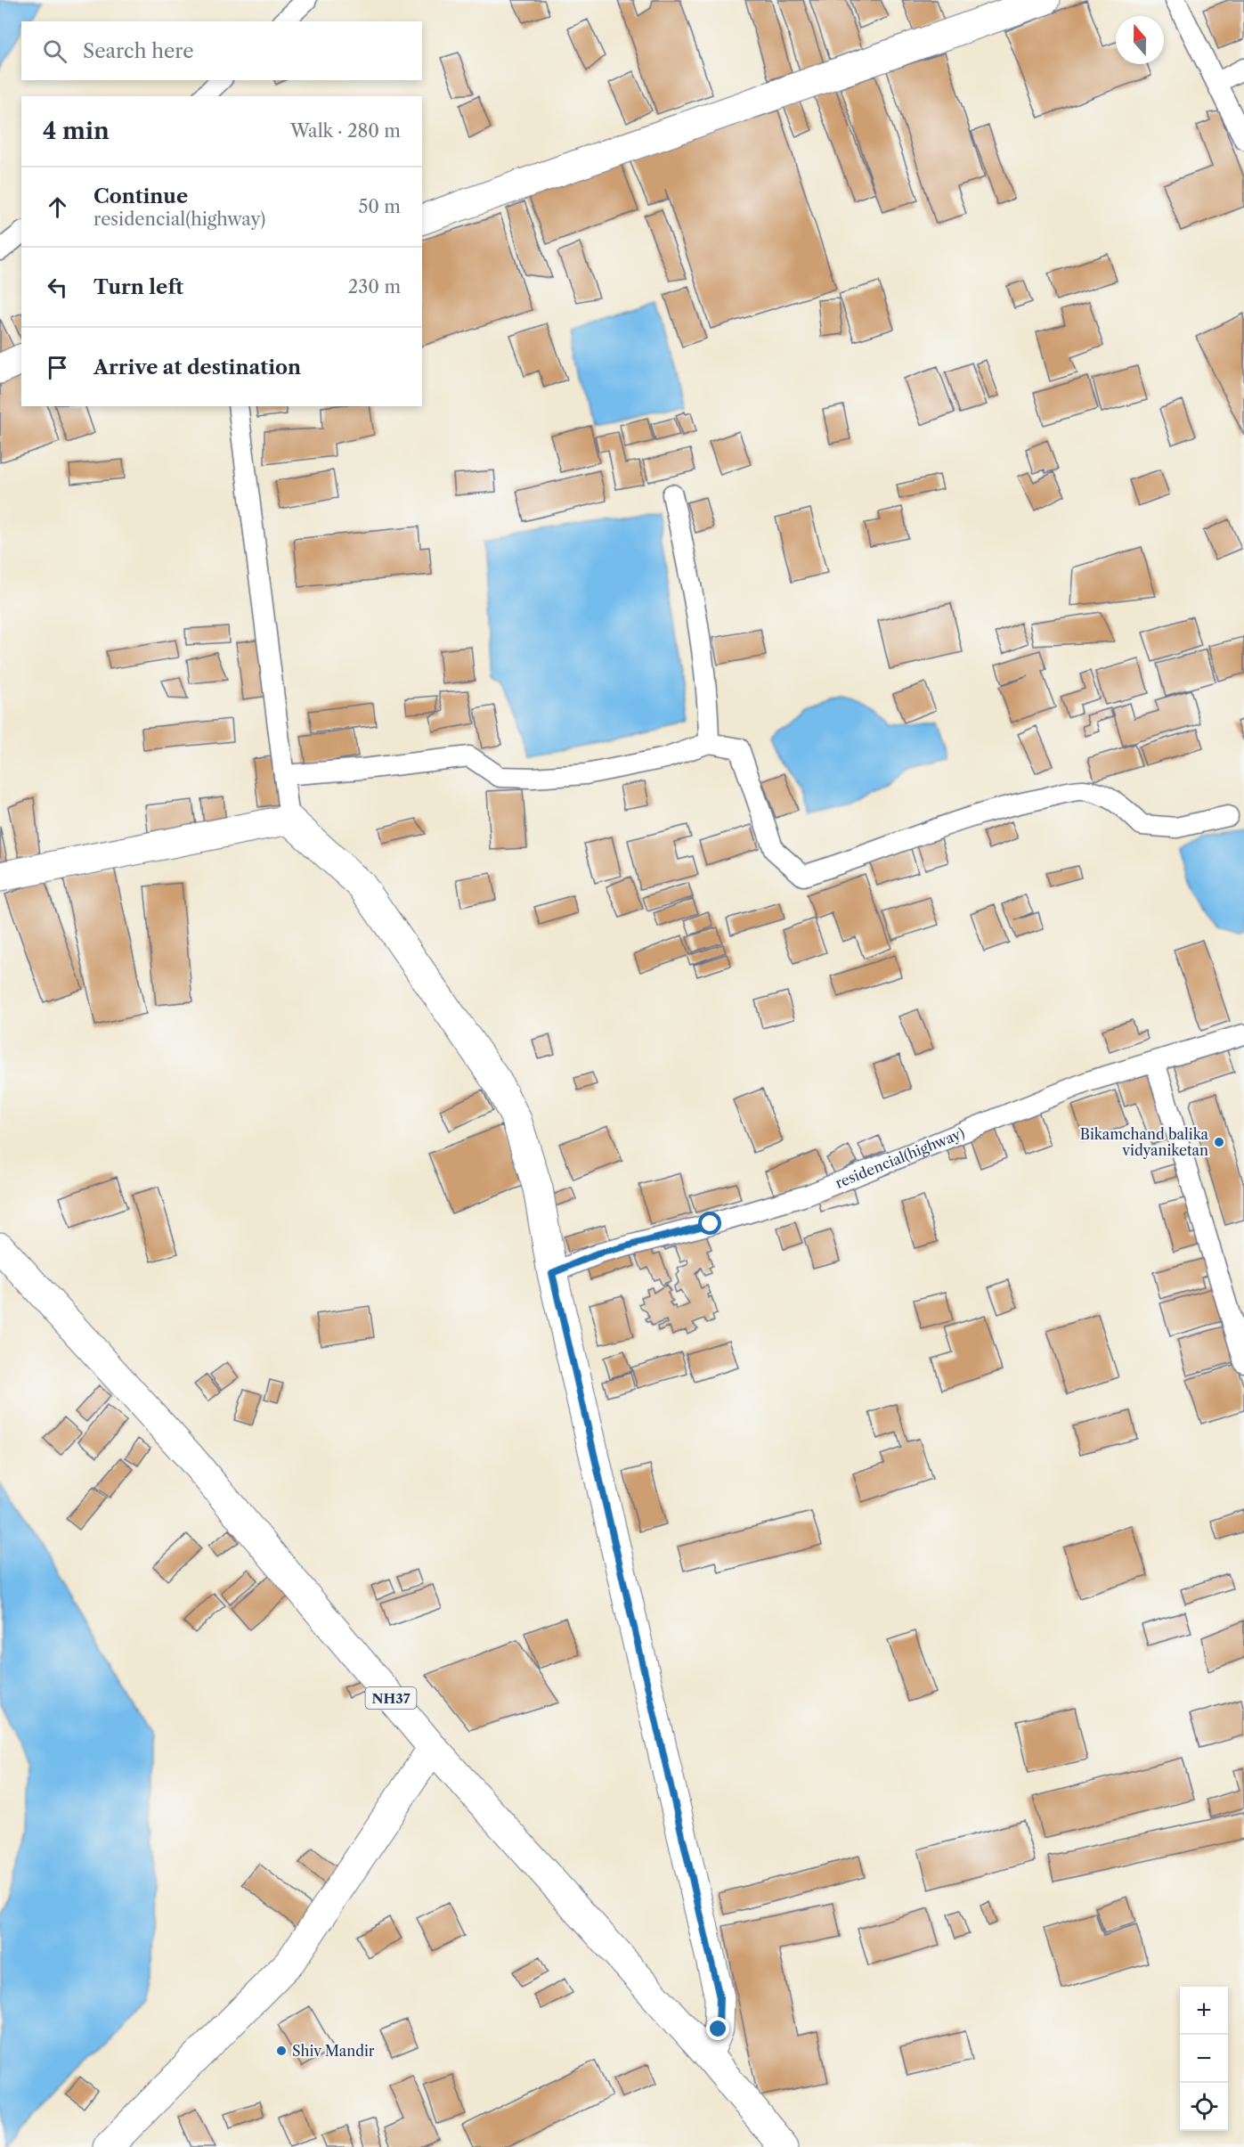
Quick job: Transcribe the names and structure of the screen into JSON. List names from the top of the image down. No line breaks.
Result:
{"streets":{"main road":["NH37"],"street":["residencial(highway)"]},"places":["Bikamchand balika vidyaniketan","Shiv Mandir"],"north":"top","page":{"search":"Search here","heading":["4 min","Walk · 280 m"],"list":[["Continue","residencial(highway)","50 m"],["Turn left","230 m"],"Arrive at destination"],"map_buttons":["+","−"]}}
